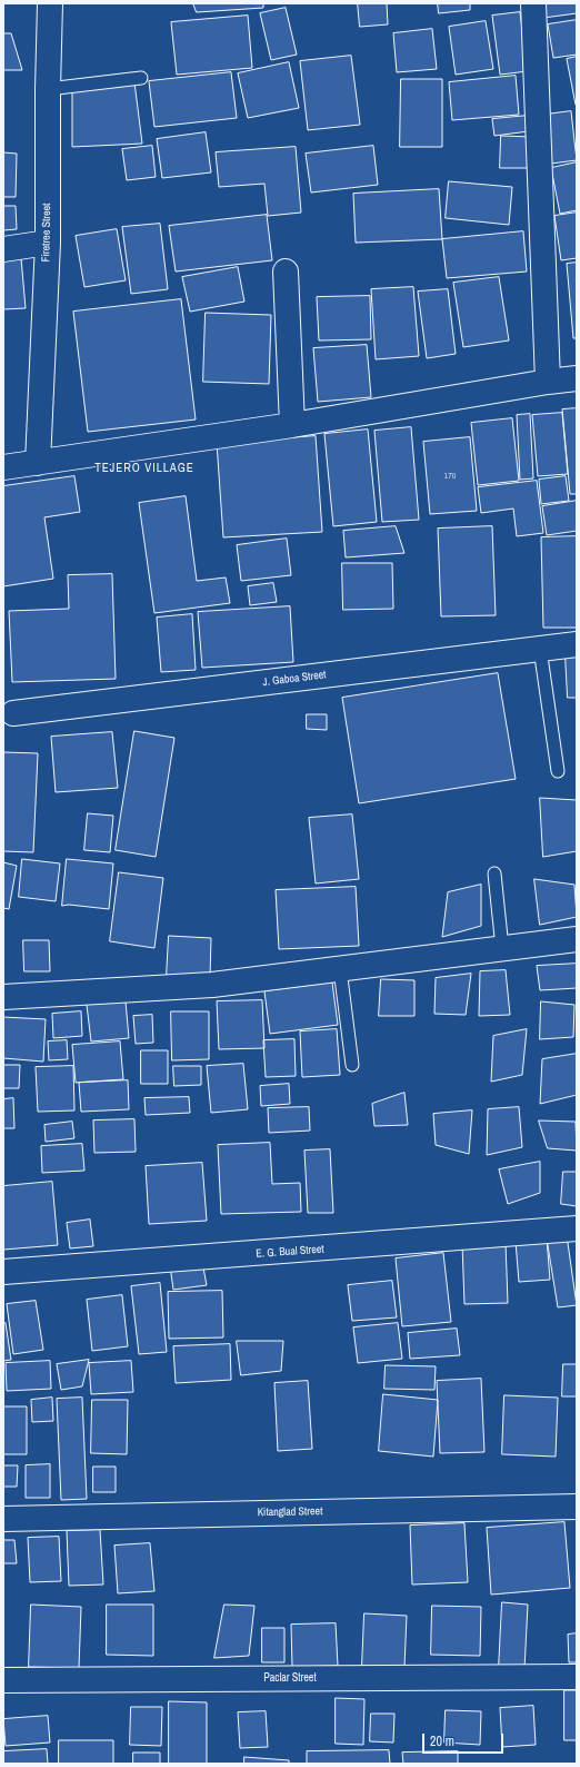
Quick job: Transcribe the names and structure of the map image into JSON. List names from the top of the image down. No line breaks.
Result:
{"streets":{"street":["Firetree Street","J. Gaboa Street","E. G. Bual Street","Kitanglad Street","Paclar Street"]},"districts":["TEJERO VILLAGE"],"house_numbers":["170"],"scale_bar":"20 m"}
